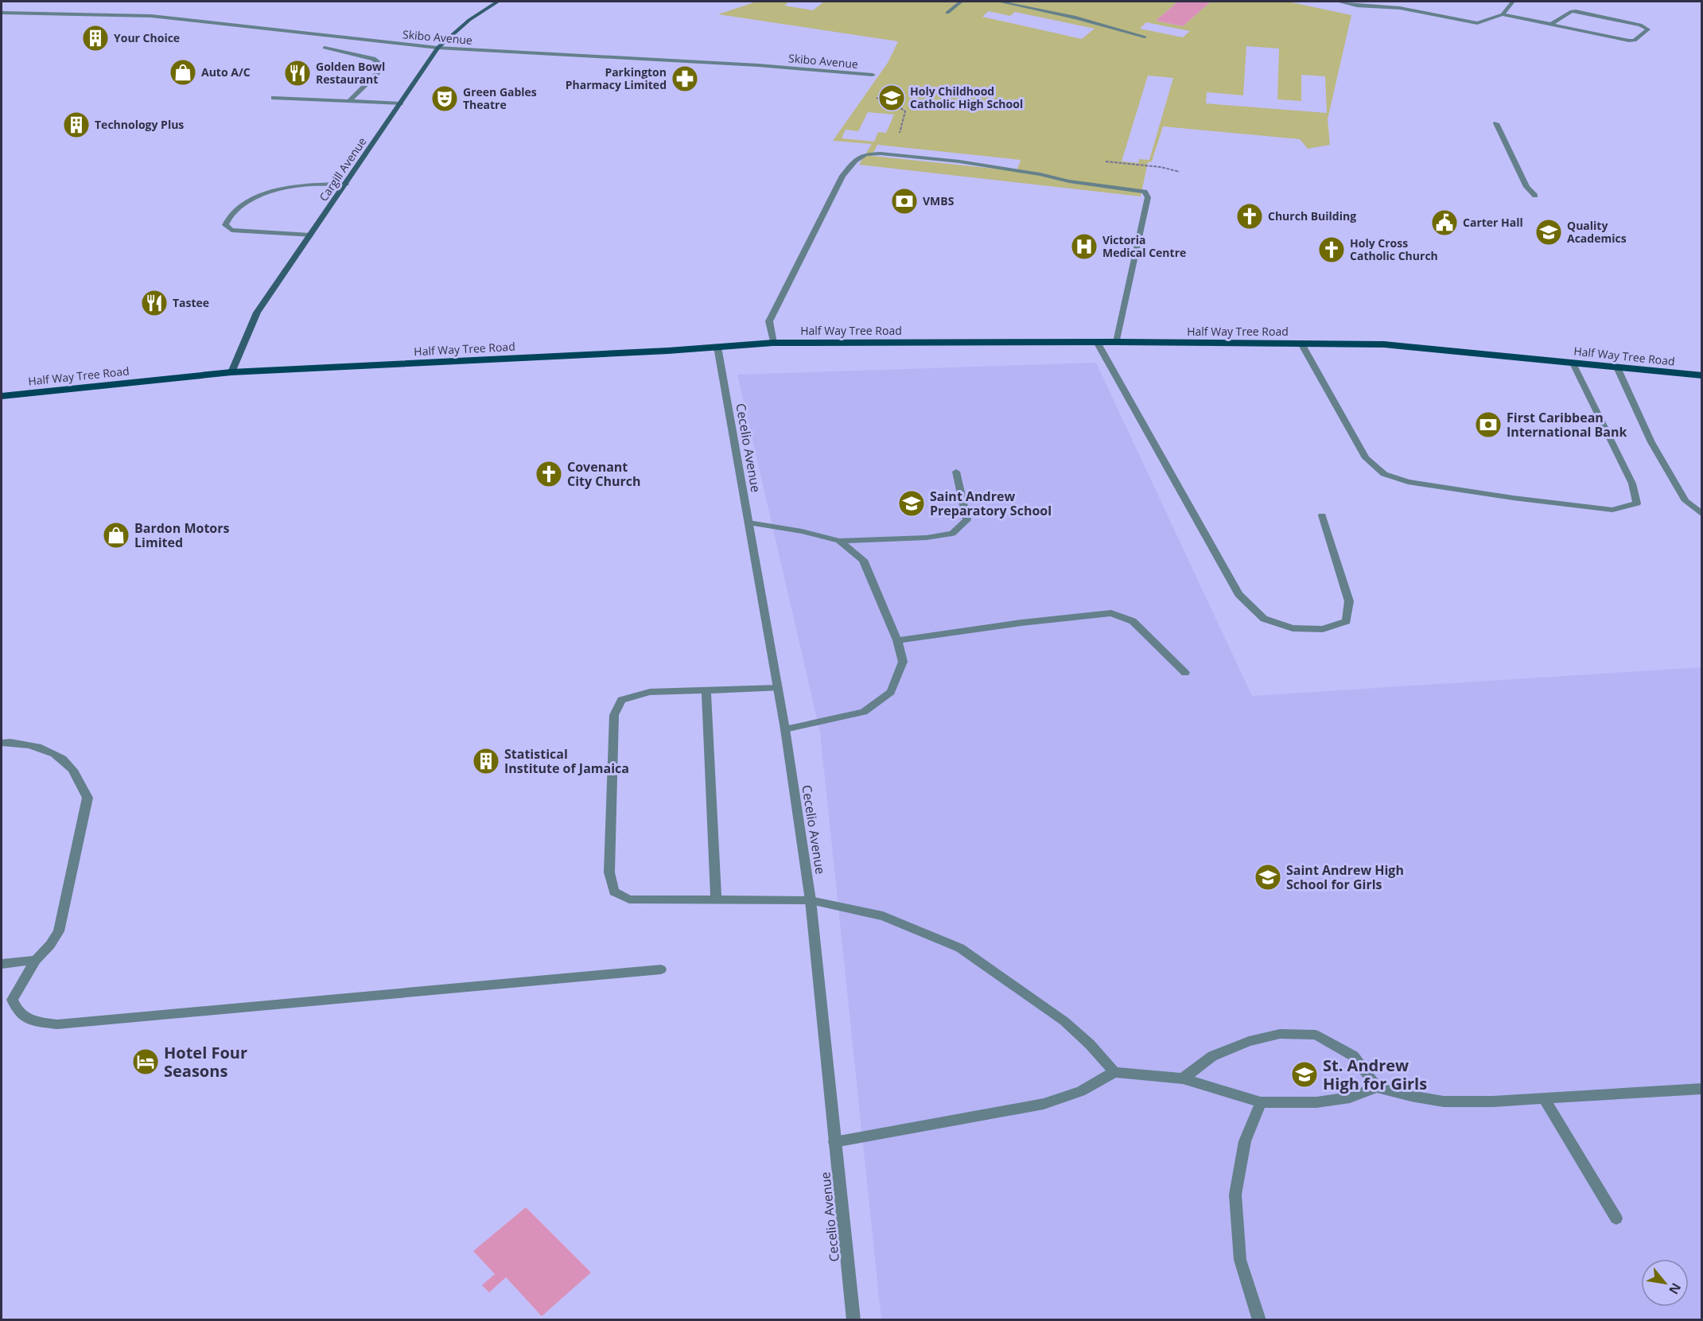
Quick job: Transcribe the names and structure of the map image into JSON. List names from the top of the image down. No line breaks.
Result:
{"streets":{"main road":["Cargill Avenue","Half Way Tree Road"],"street":["Skibo Avenue","Cecelio Avenue"]},"crossings":[["Skibo Avenue","Cargill Avenue"],["Cargill Avenue","Half Way Tree Road"],["Half Way Tree Road","Cecelio Avenue"]],"places":{"building":["Your Choice","Technology Plus","Statistical Institute of Jamaica"],"shop":["Auto A/C","Bardon Motors Limited"],"restaurant":["Golden Bowl Restaurant","Tastee"],"pharmacy":["Parkington Pharmacy Limited"],"school or university":["Holy Childhood Catholic High School","Quality Academics","Saint Andrew Preparatory School","Saint Andrew High School for Girls","St. Andrew High for Girls"],"theatre":["Green Gables Theatre"],"bank":["VMBS","First Caribbean International Bank"],"church":["Church Building","Holy Cross Catholic Church","Covenant City Church"],"public building":["Carter Hall"],"hospital":["Victoria Medical Centre"],"hotel":["Hotel Four Seasons"]},"north":"bottom right"}
